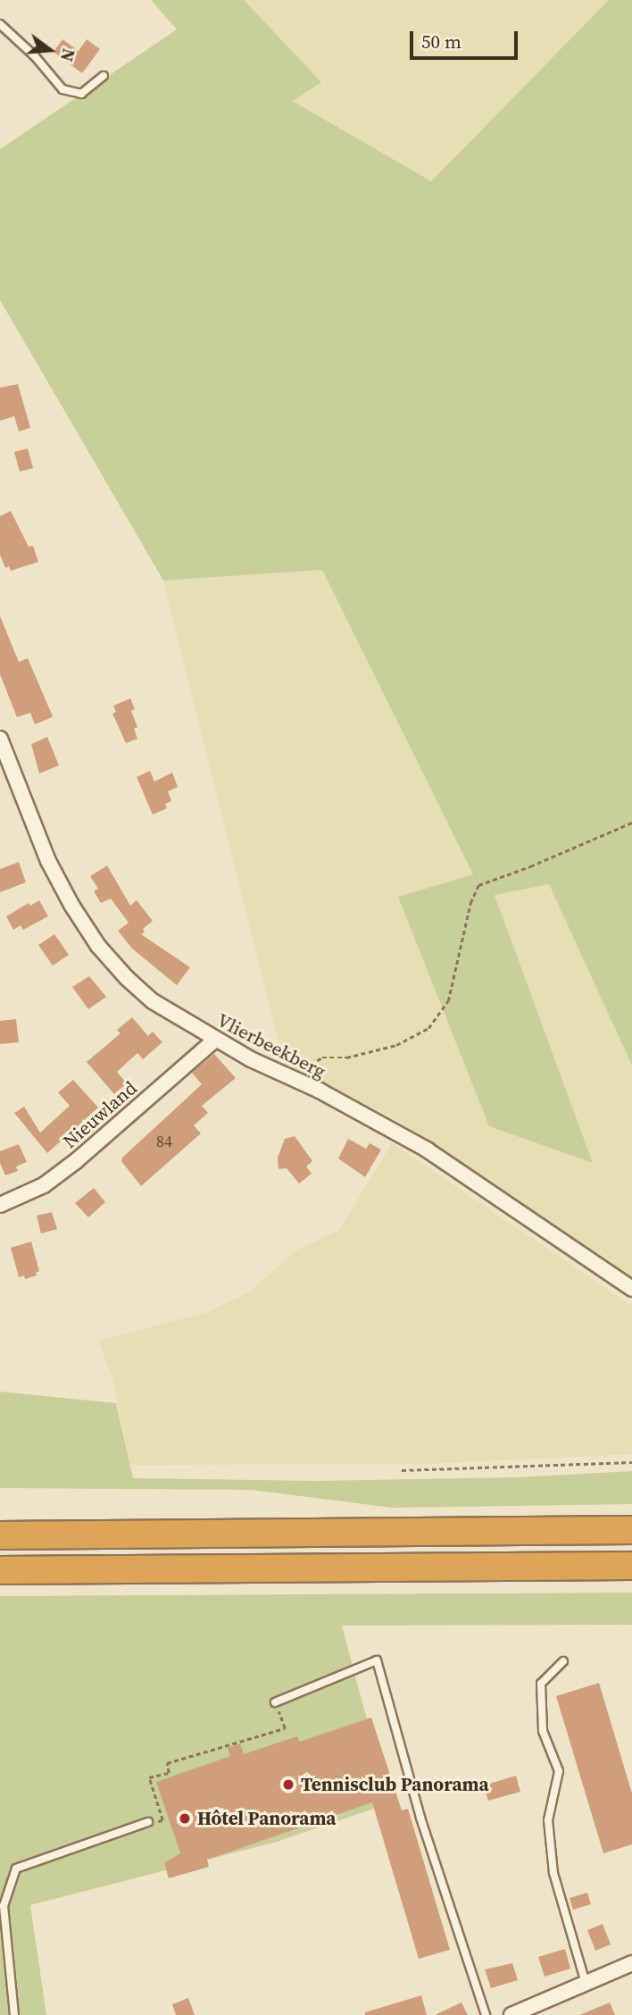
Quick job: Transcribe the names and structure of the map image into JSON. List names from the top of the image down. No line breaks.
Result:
{"streets":{"street":["Vlierbeekberg","Nieuwland"]},"crossings":[["Vlierbeekberg","Nieuwland"]],"places":["Tennisclub Panorama","Hôtel Panorama"],"house_numbers":["84"],"scale_bar":"50 m","north":"right"}
